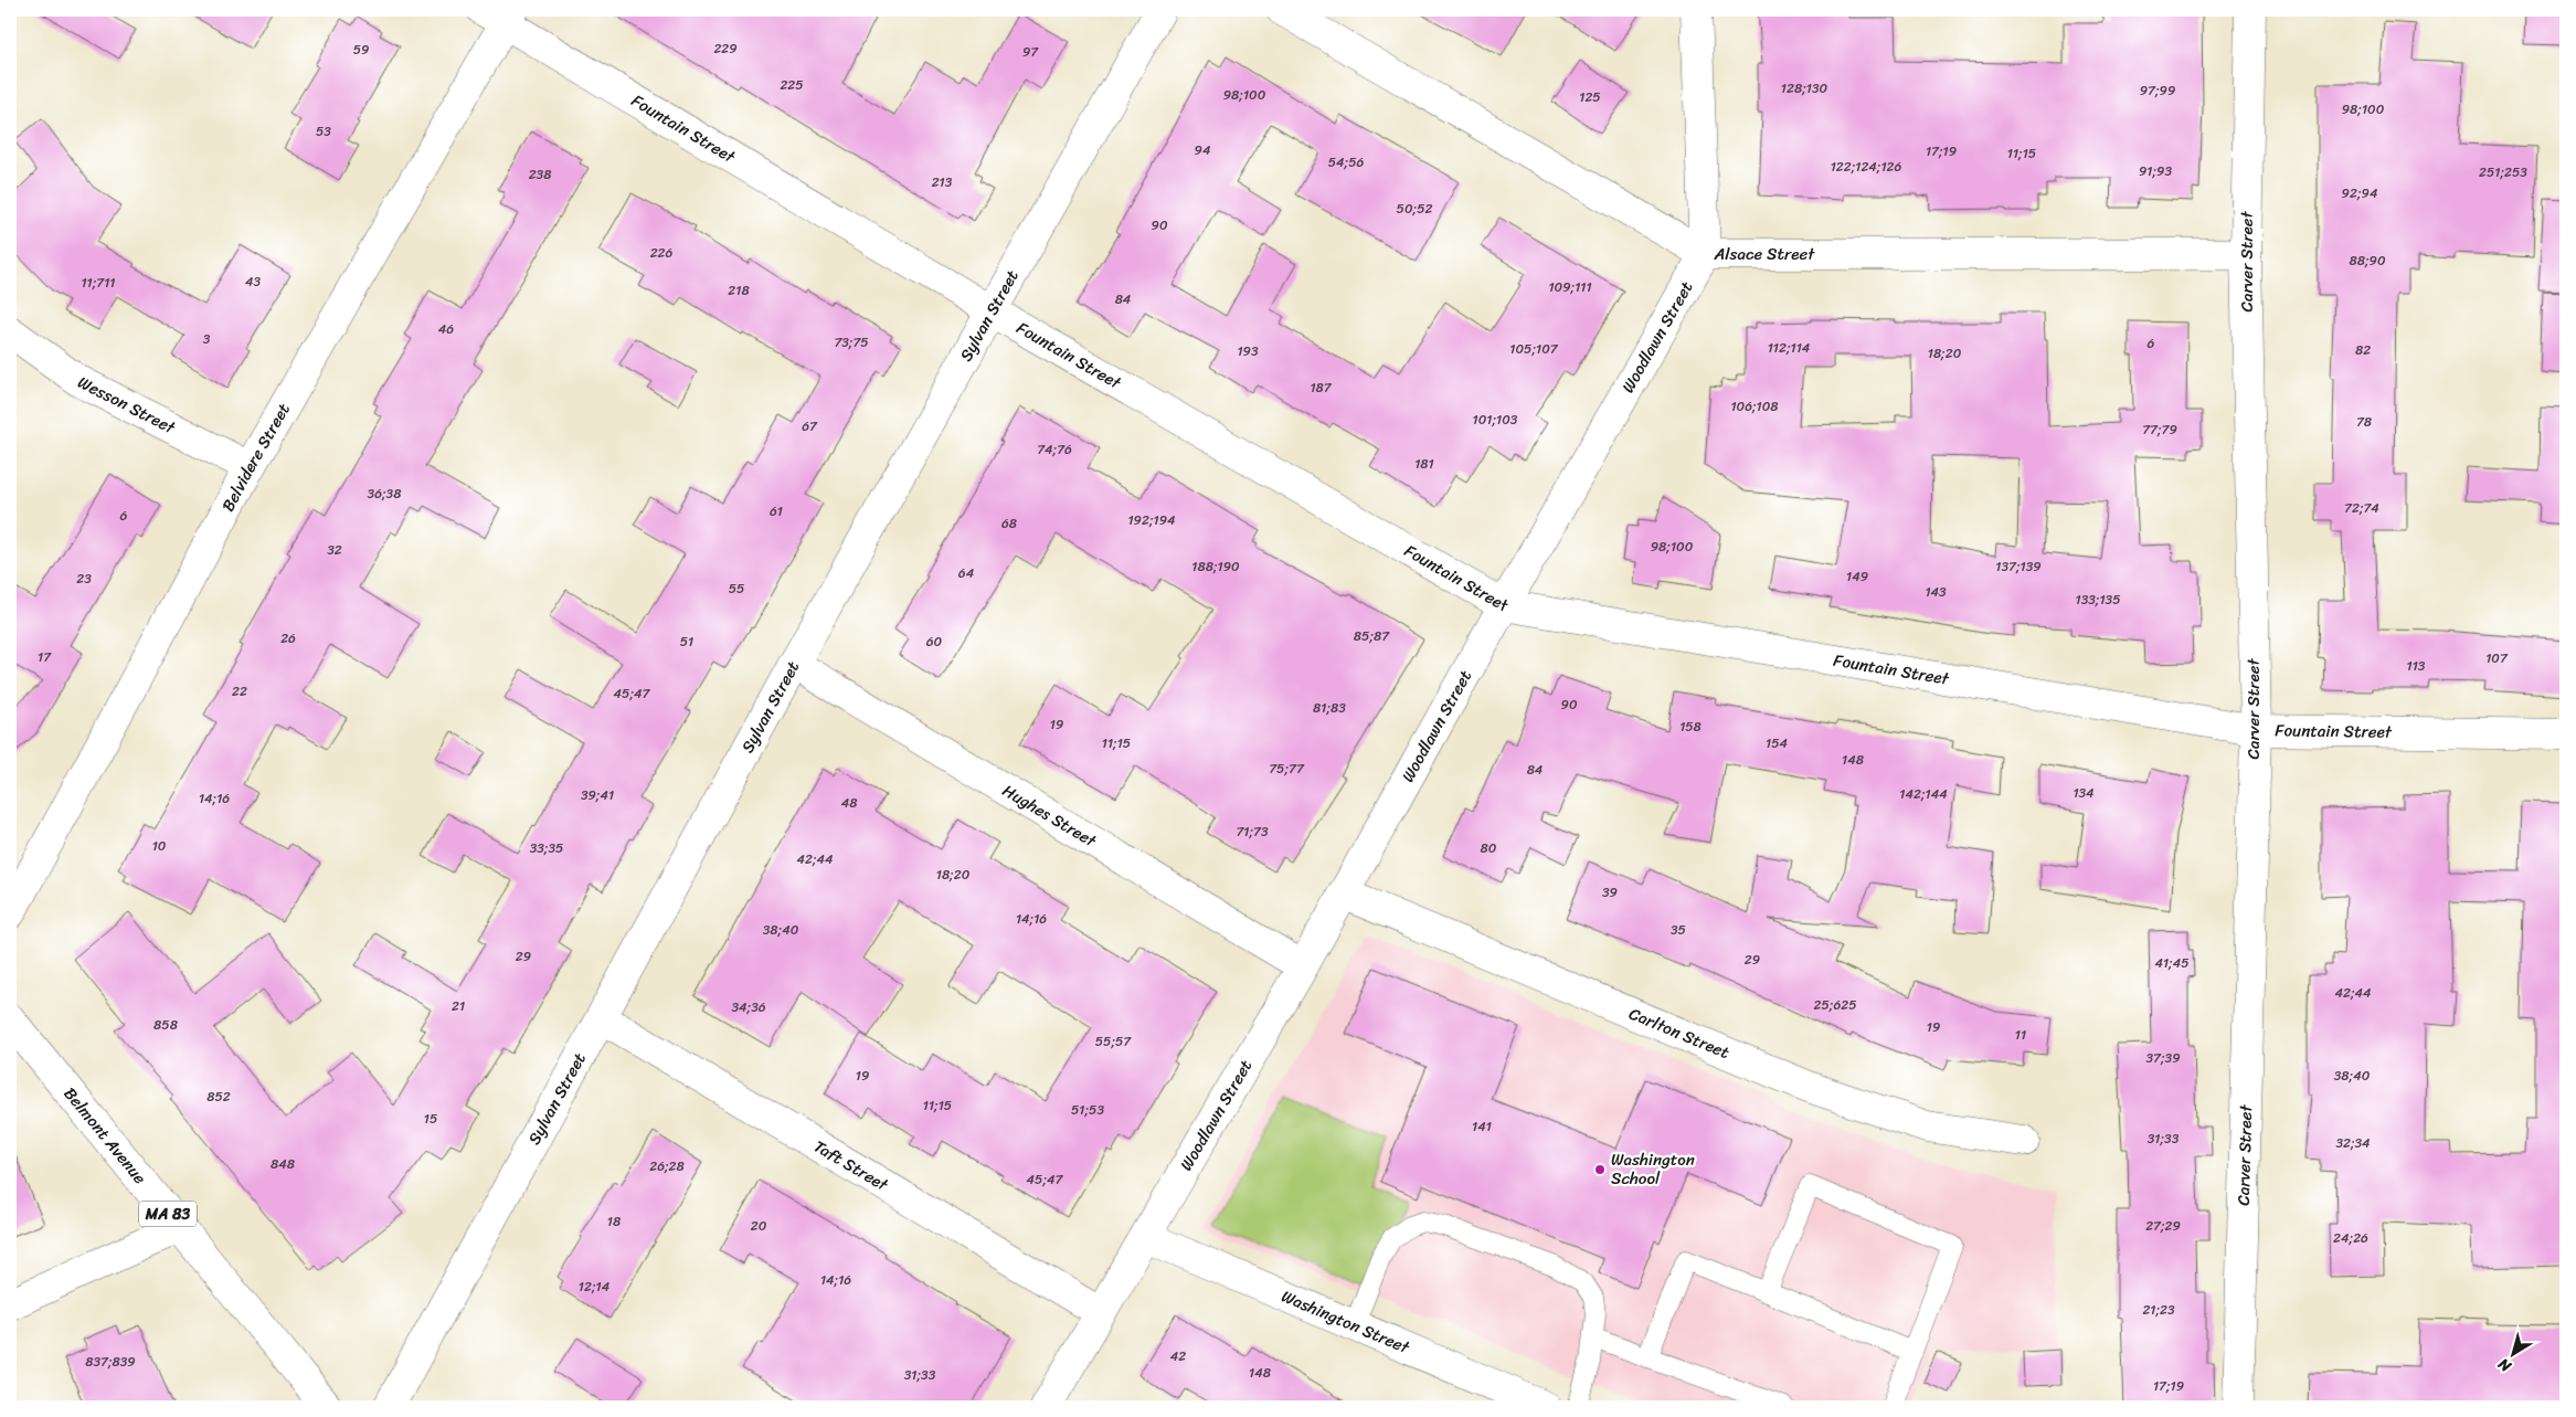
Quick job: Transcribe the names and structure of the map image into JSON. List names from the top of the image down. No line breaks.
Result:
{"streets":{"street":["Fountain Street","Alsace Street","Carver Street","Sylvan Street","Woodlawn Street","Wesson Street","Belvidere Street","Hughes Street","Carlton Street","Belmont Avenue","Taft Street","MA 83","Washington Street"]},"crossings":[["Fountain Street","Carver Street"],["Fountain Street","Sylvan Street"],["Fountain Street","Woodlawn Street"],["Fountain Street","Belvidere Street"],["Alsace Street","Carver Street"],["Alsace Street","Woodlawn Street"],["Sylvan Street","Hughes Street"],["Sylvan Street","Taft Street"],["Woodlawn Street","Hughes Street"],["Woodlawn Street","Carlton Street"],["Woodlawn Street","Taft Street"],["Woodlawn Street","Washington Street"],["Wesson Street","Belvidere Street"]],"places":["Washington School"],"house_numbers":["229","59","97","225","128;130","97;99","98;100","125","98;100","53","94","17;19","11;15","54;56","122;124;126","91;93","251;253","238","213","92;94","50;52","90","226","88;90","43","11;711","109;111","218","84","46","3","73;75","6","112;114","105;107","82","193","18;20","187","106;108","101;103","78","67","77;79","74;76","181","36;38","72;74","61","6","192;194","68","98;100","32","188;190","137;139","64","149","23","55","143","133;135","85;87","26","51","60","17","107","113","22","45;47","90","81;83","19","158","11;15","154","148","75;77","84","134","142;144","39;41","14;16","48","71;73","10","33;35","80","42;44","18;20","39","14;16","38;40","35","29","29","41;45","42;44","25;625","21","34;36","858","19","11","55;57","37;39","19","38;40","852","11;15","51;53","15","141","31;33","32;34","848","26;28","45;47","18","20","27;29","24;26","14;16","12;14","21;23","42","837;839","148","31;33","17;19"],"north":"bottom left"}
